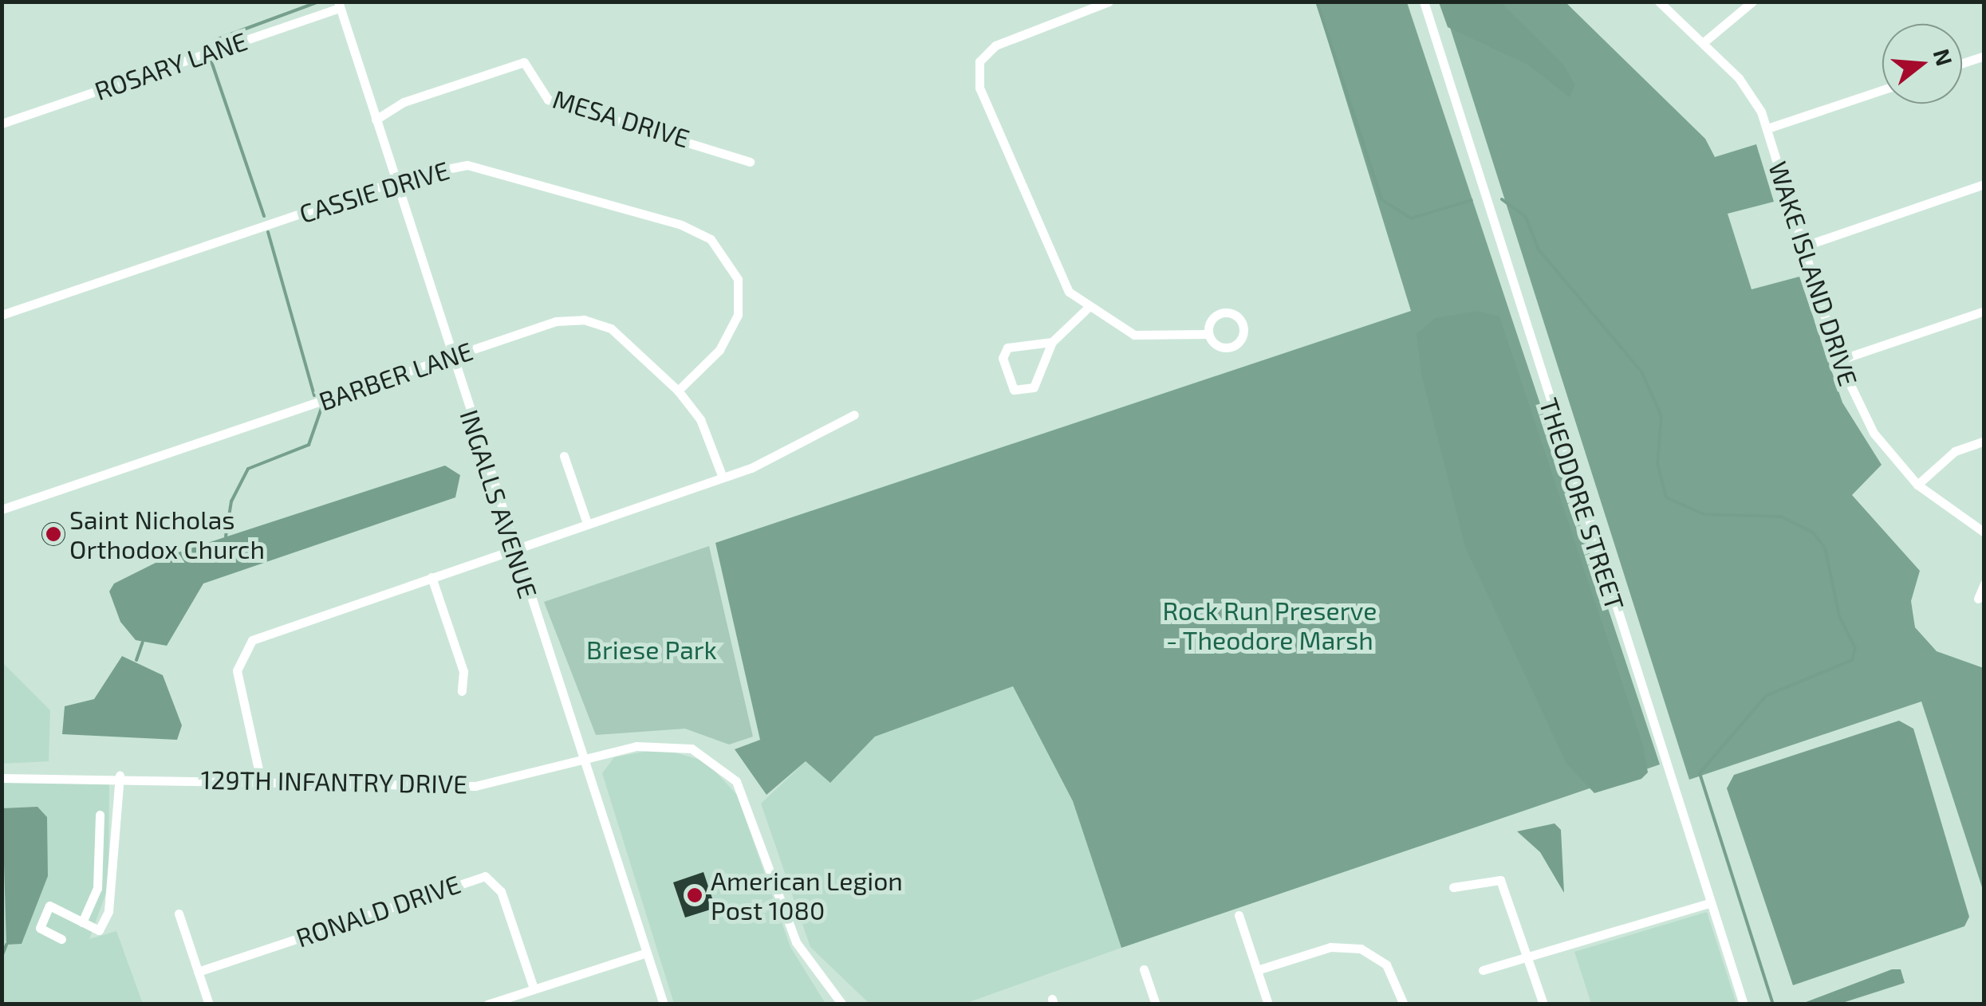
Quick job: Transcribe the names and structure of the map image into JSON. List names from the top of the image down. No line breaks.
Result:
{"streets":{"street":["ROSARY LANE","MESA DRIVE","CASSIE DRIVE","WAKE ISLAND DRIVE","BARBER LANE","INGALLS AVENUE","THEODORE STREET","129TH INFANTRY DRIVE","RONALD DRIVE"]},"crossings":[["ROSARY LANE","INGALLS AVENUE"],["MESA DRIVE","INGALLS AVENUE"],["CASSIE DRIVE","BARBER LANE"],["CASSIE DRIVE","INGALLS AVENUE"],["BARBER LANE","INGALLS AVENUE"],["INGALLS AVENUE","129TH INFANTRY DRIVE"]],"parks":["Rock Run Preserve - Theodore Marsh","Briese Park"],"places":["Saint Nicholas Orthodox Church","American Legion Post 1080"],"north":"right"}
